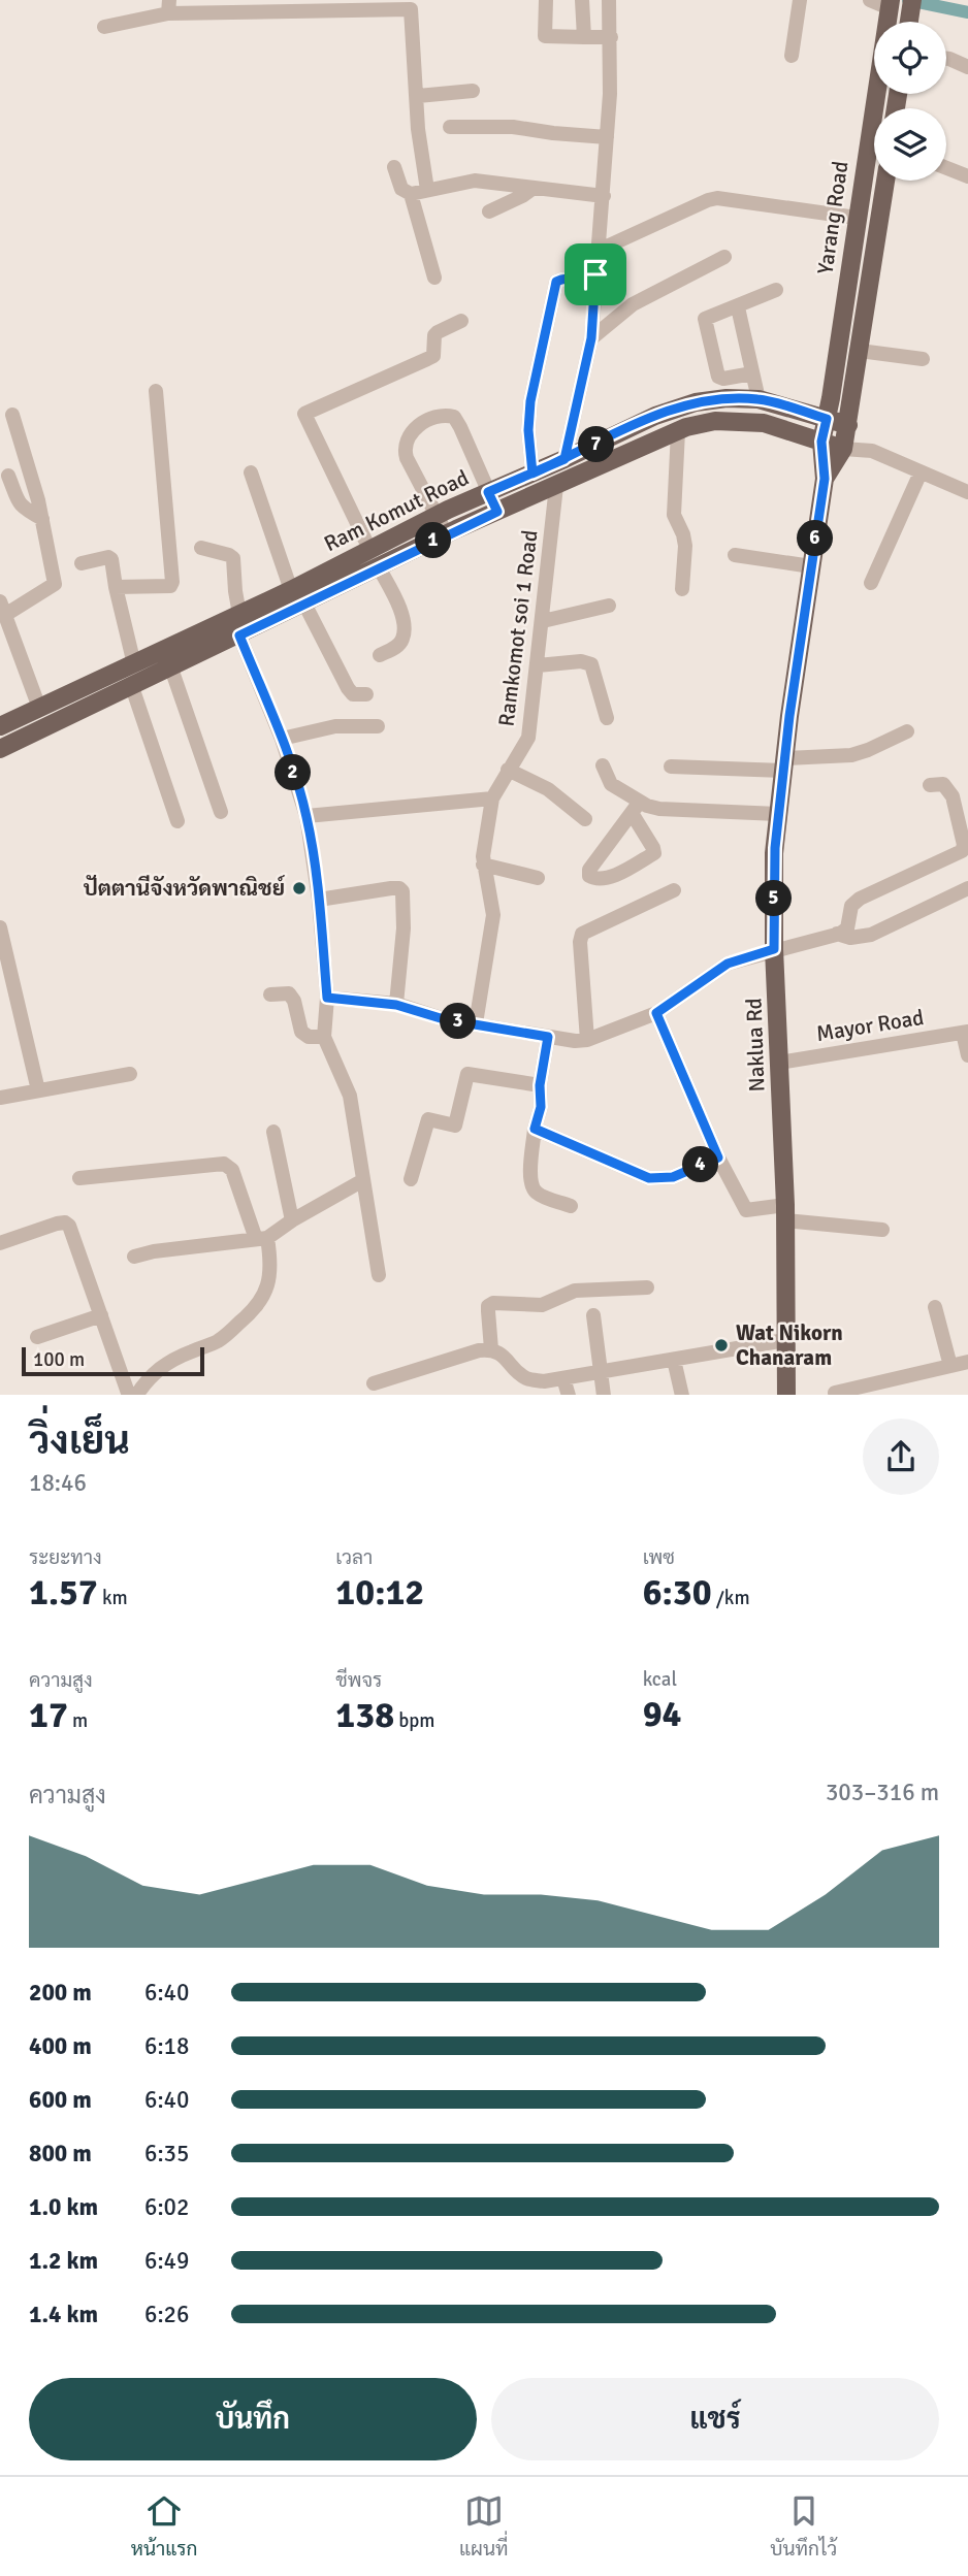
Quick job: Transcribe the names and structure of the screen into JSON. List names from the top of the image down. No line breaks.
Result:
{"streets":{"main road":["Yarang Road","Ram Komut Road","Naklua Rd"],"street":["Ramkomot soi 1 Road","Mayor Road"]},"crossings":[["Yarang Road","Ram Komut Road"],["Yarang Road","Naklua Rd"],["Ram Komut Road","Ramkomot soi 1 Road"],["Ram Komut Road","Naklua Rd"],["Mayor Road","Naklua Rd"]],"places":["ปัตตานีจังหวัดพาณิชย์","Wat Nikorn Chanaram"],"scale_bar":"100 m","page":{"pins":["7","6","1","2","5","3","4"],"scale":"100 m","heading":["วิ่งเย็น","18:46"],"stats":[["ระยะทาง","1.57 km"],["เวลา","10:12"],["เพซ","6:30 /km"],["ความสูง","17 m"],["ชีพจร","138 bpm"],["kcal","94"]],"chart":["ความสูง","303–316 m"],"list":[{"name":"200 m","note":"6:40"},{"name":"400 m","note":"6:18"},{"name":"600 m","note":"6:40"},{"name":"800 m","note":"6:35"},{"name":"1.0 km","note":"6:02"},{"name":"1.2 km","note":"6:49"},{"name":"1.4 km","note":"6:26"}],"buttons":["บันทึก","แชร์"],"tabs":["หน้าแรก","แผนที่","บันทึกไว้"]}}
